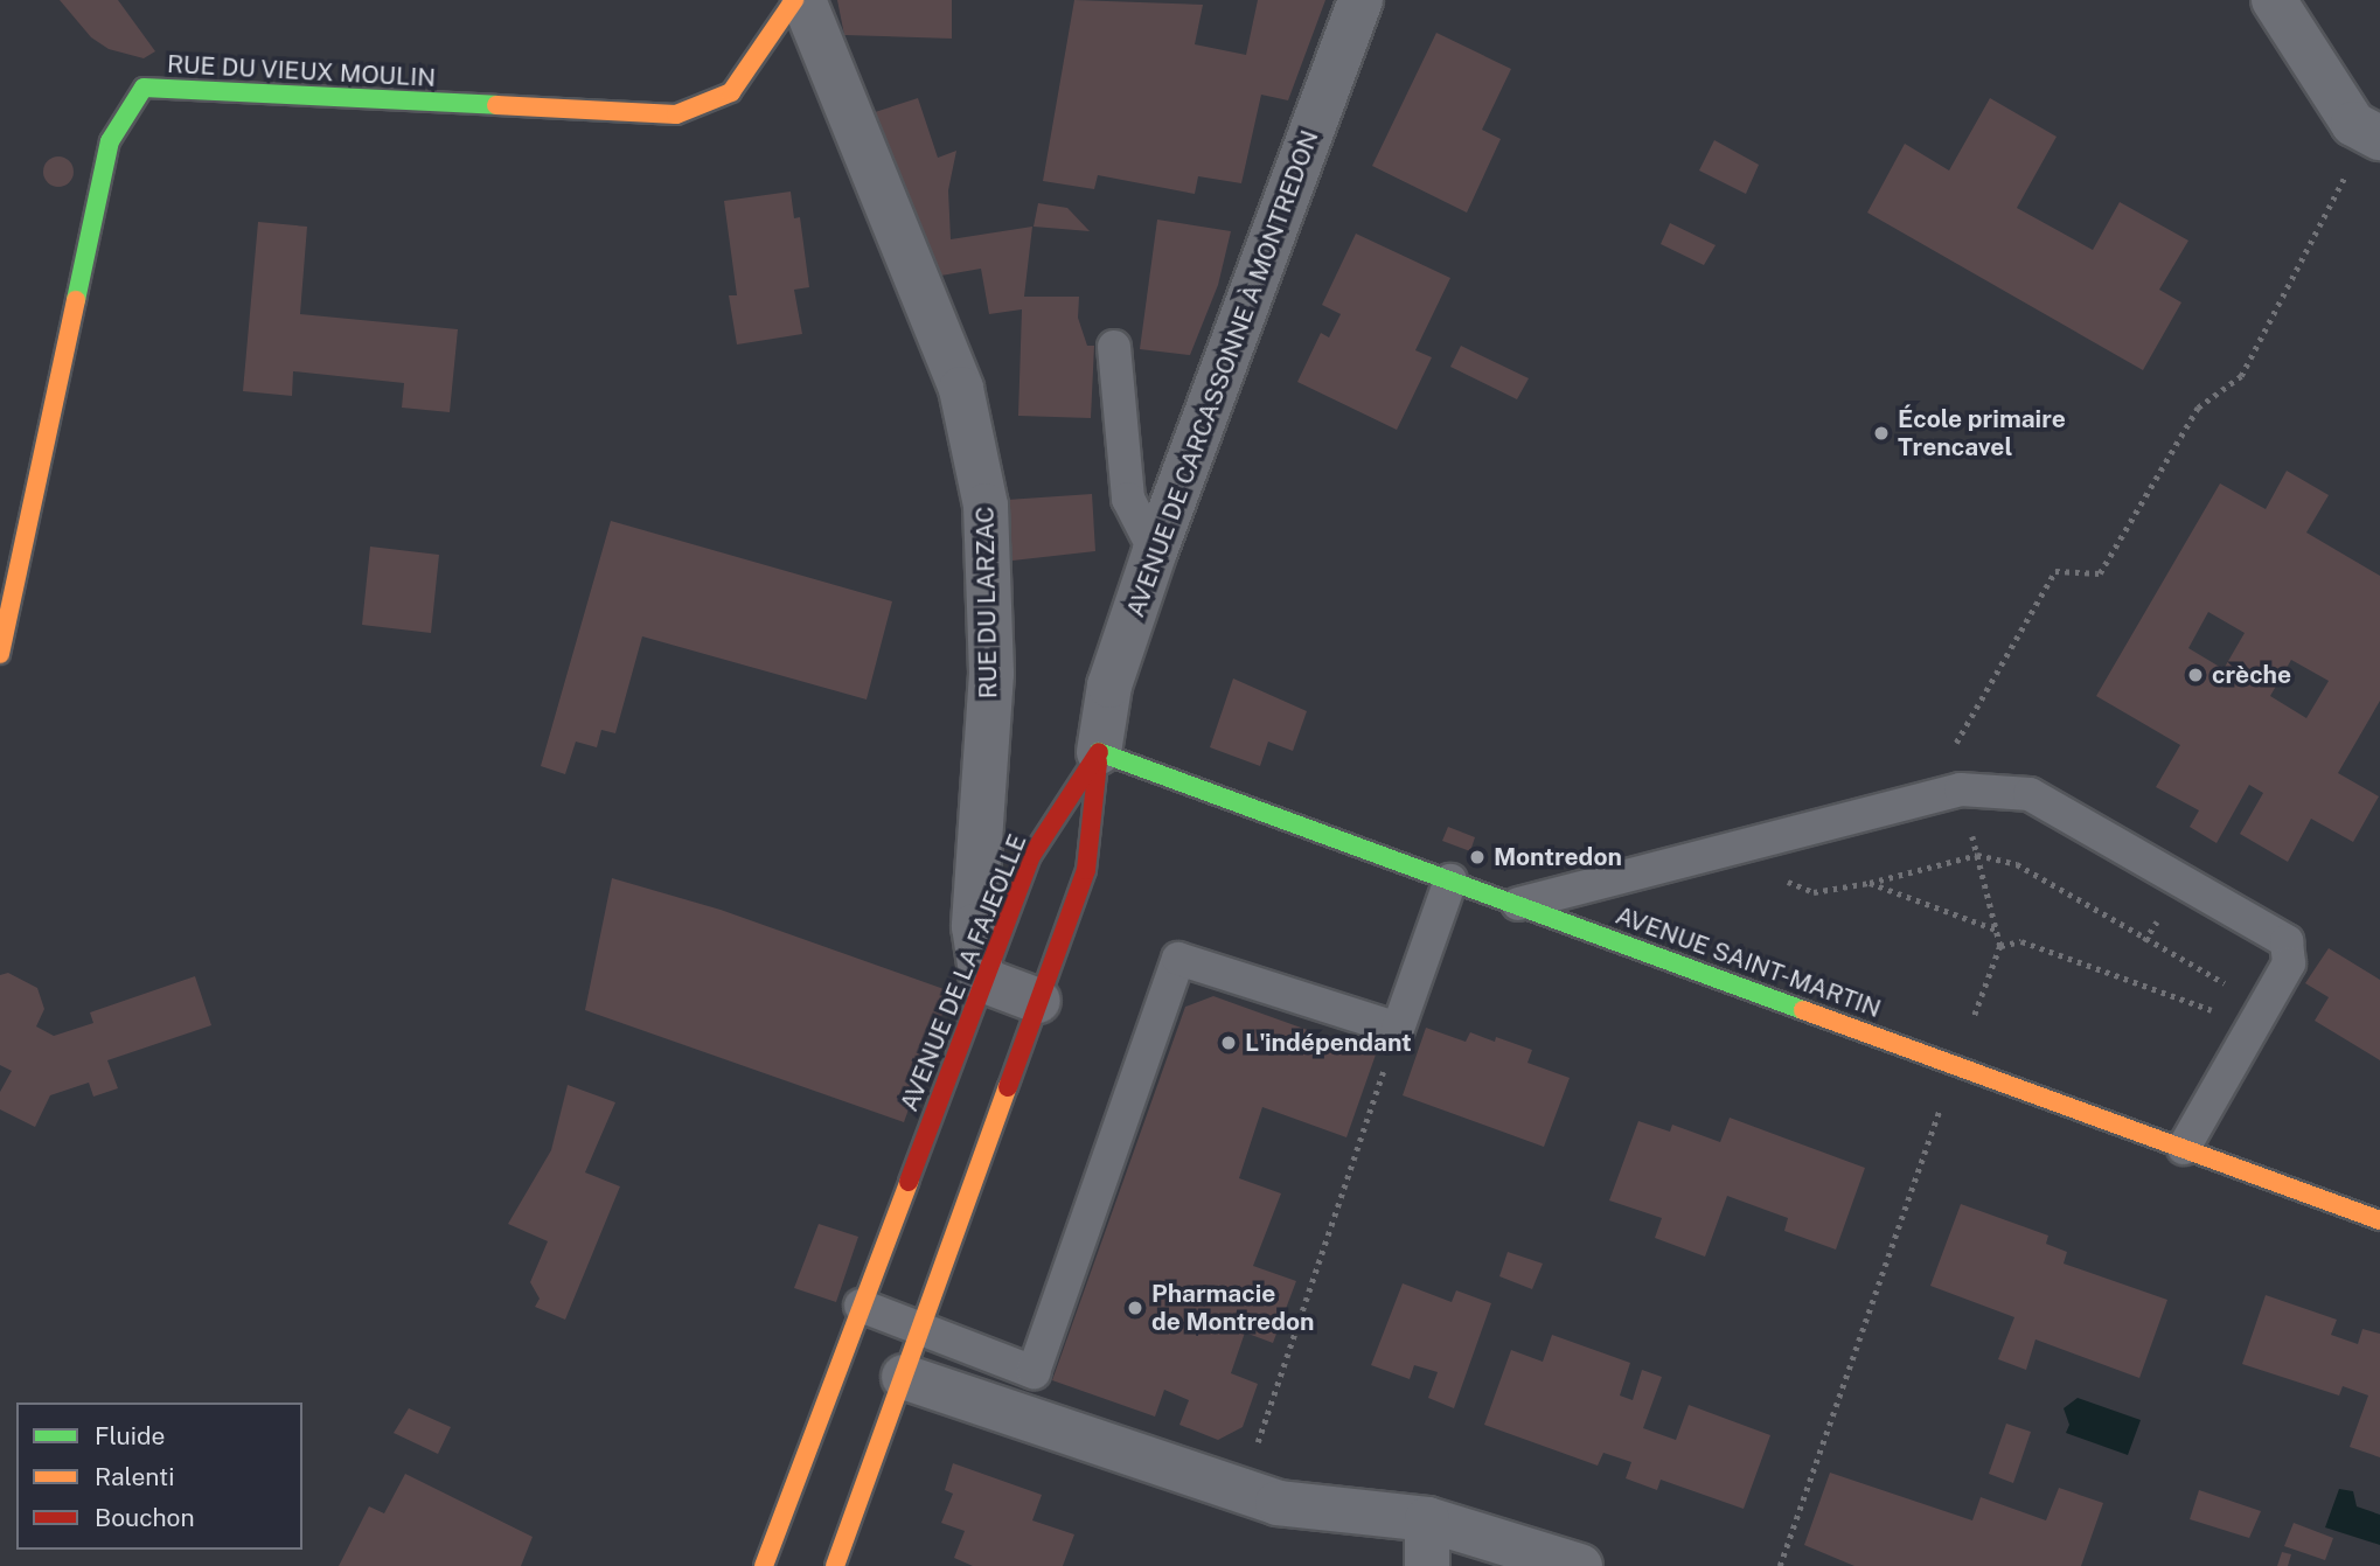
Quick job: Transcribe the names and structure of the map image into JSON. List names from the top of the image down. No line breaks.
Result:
{"streets":{"street":["RUE DU VIEUX MOULIN","AVENUE DE CARCASSONNE À MONTREDON","RUE DU LARZAC","AVENUE SAINT-MARTIN","AVENUE DE LA FAJEOLLE"]},"crossings":[["AVENUE DE CARCASSONNE À MONTREDON","AVENUE SAINT-MARTIN"],["AVENUE DE CARCASSONNE À MONTREDON","AVENUE DE LA FAJEOLLE"],["RUE DU LARZAC","AVENUE DE LA FAJEOLLE"],["AVENUE SAINT-MARTIN","AVENUE DE LA FAJEOLLE"]],"places":["École primaire Trencavel","crèche","Montredon","L'indépendant","Pharmacie de Montredon"],"legend":["Fluide","Ralenti","Bouchon"]}
